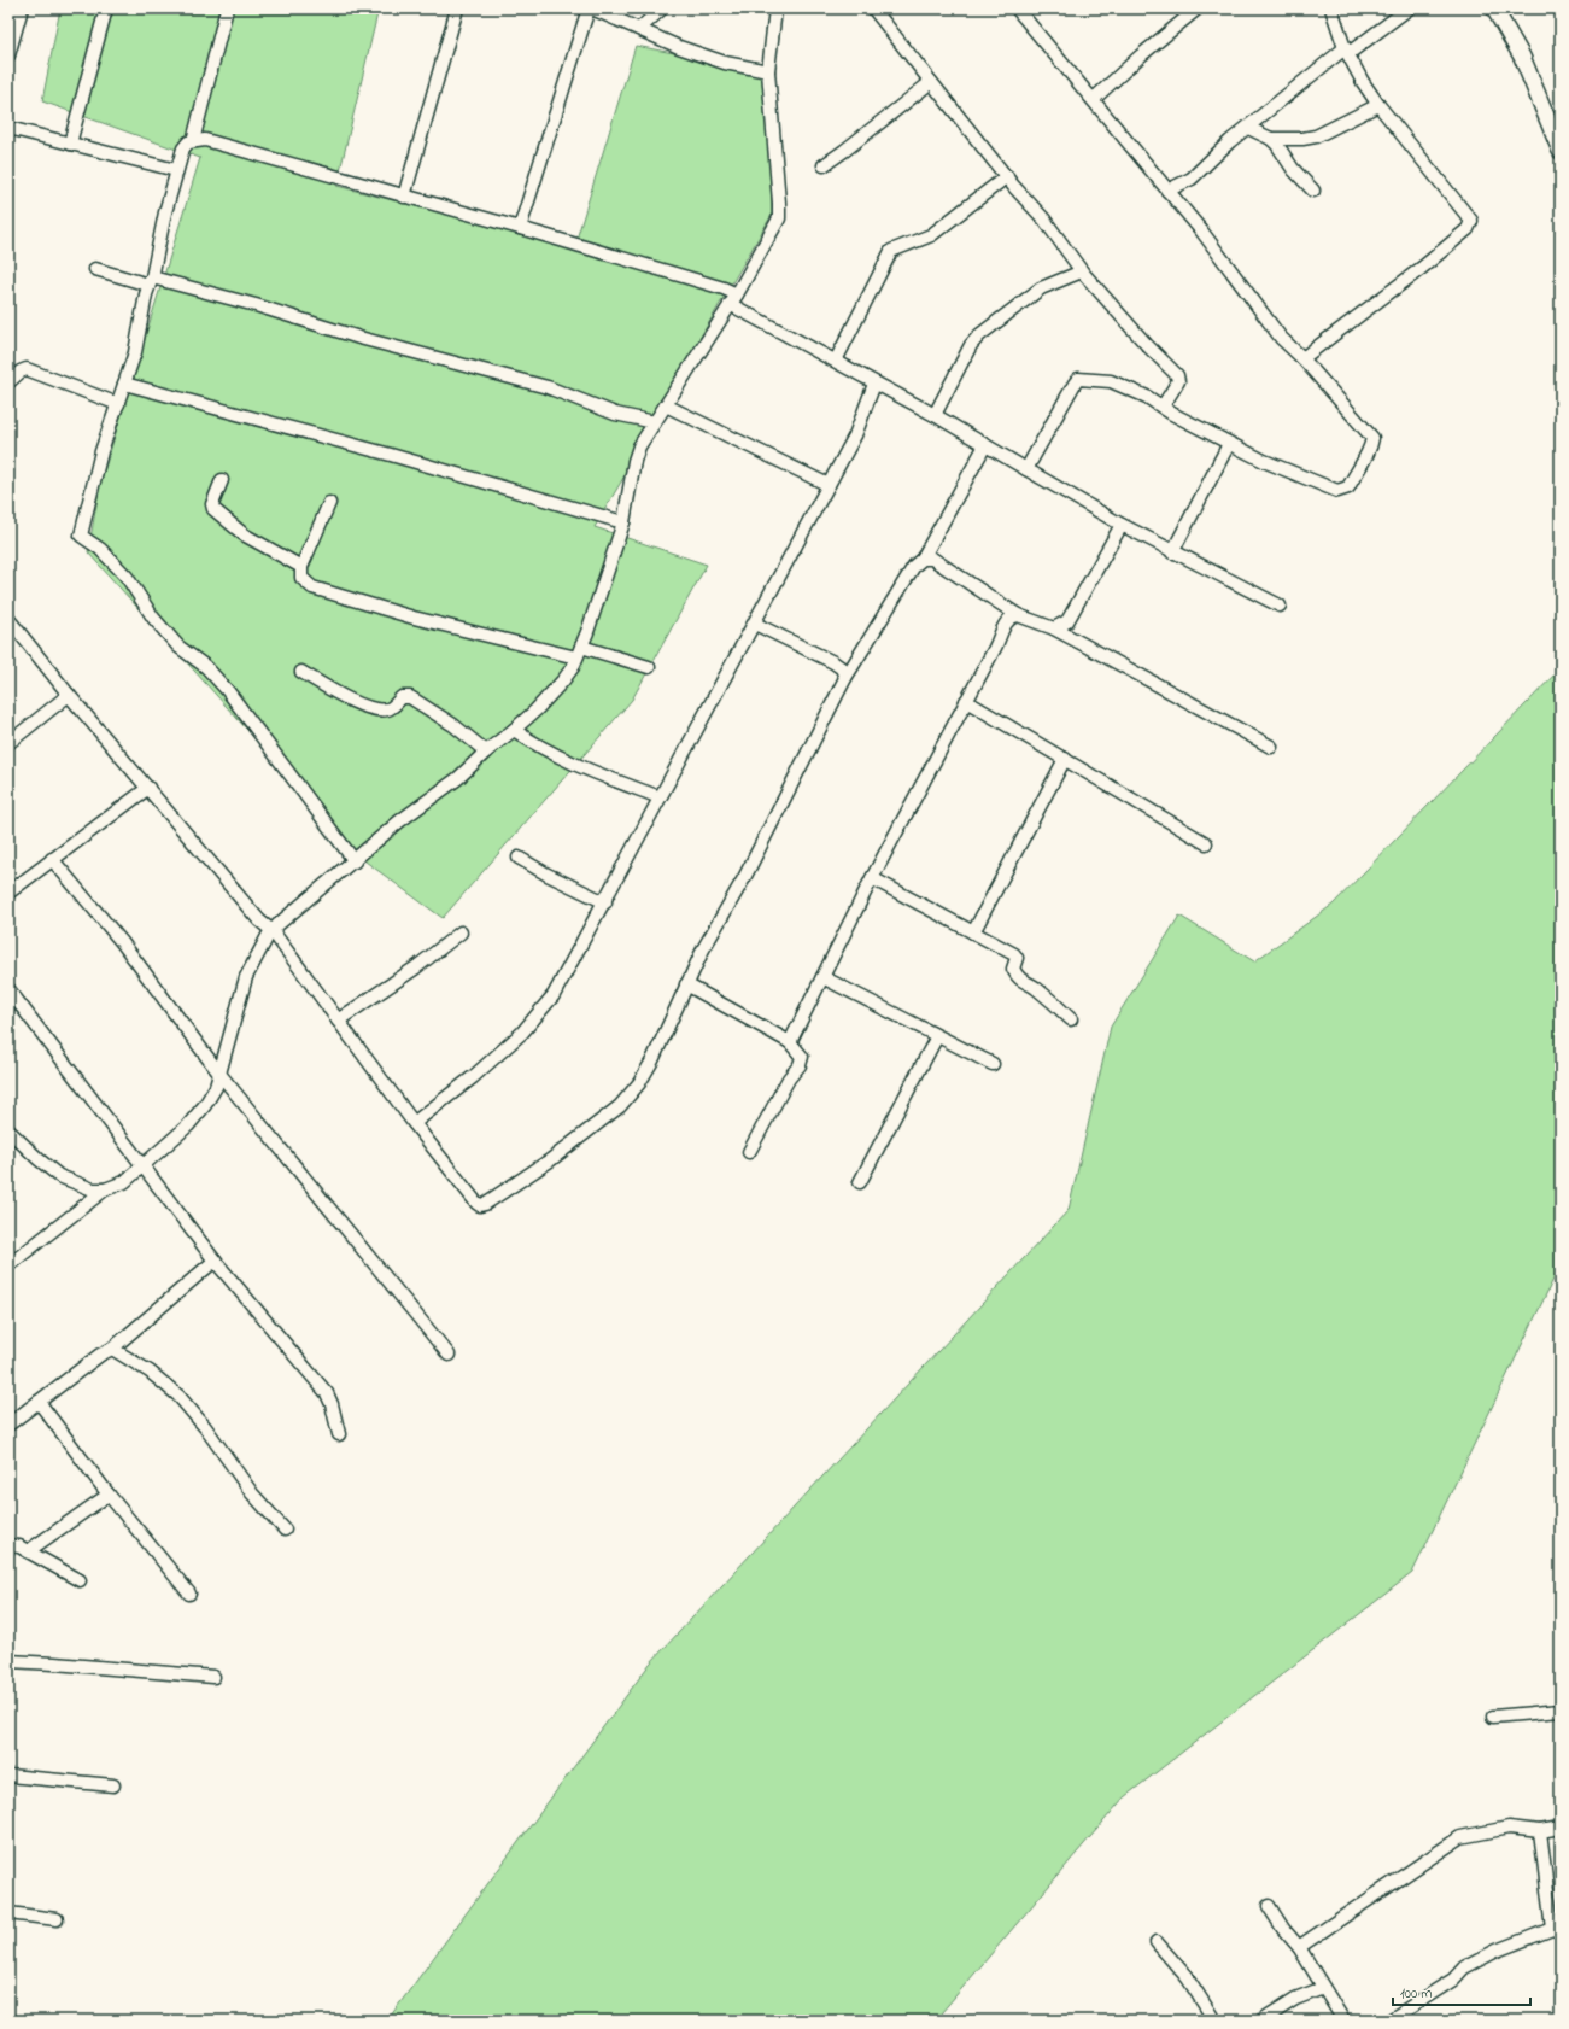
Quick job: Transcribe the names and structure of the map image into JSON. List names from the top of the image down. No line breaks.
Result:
{"scale_bar":"100 m"}
